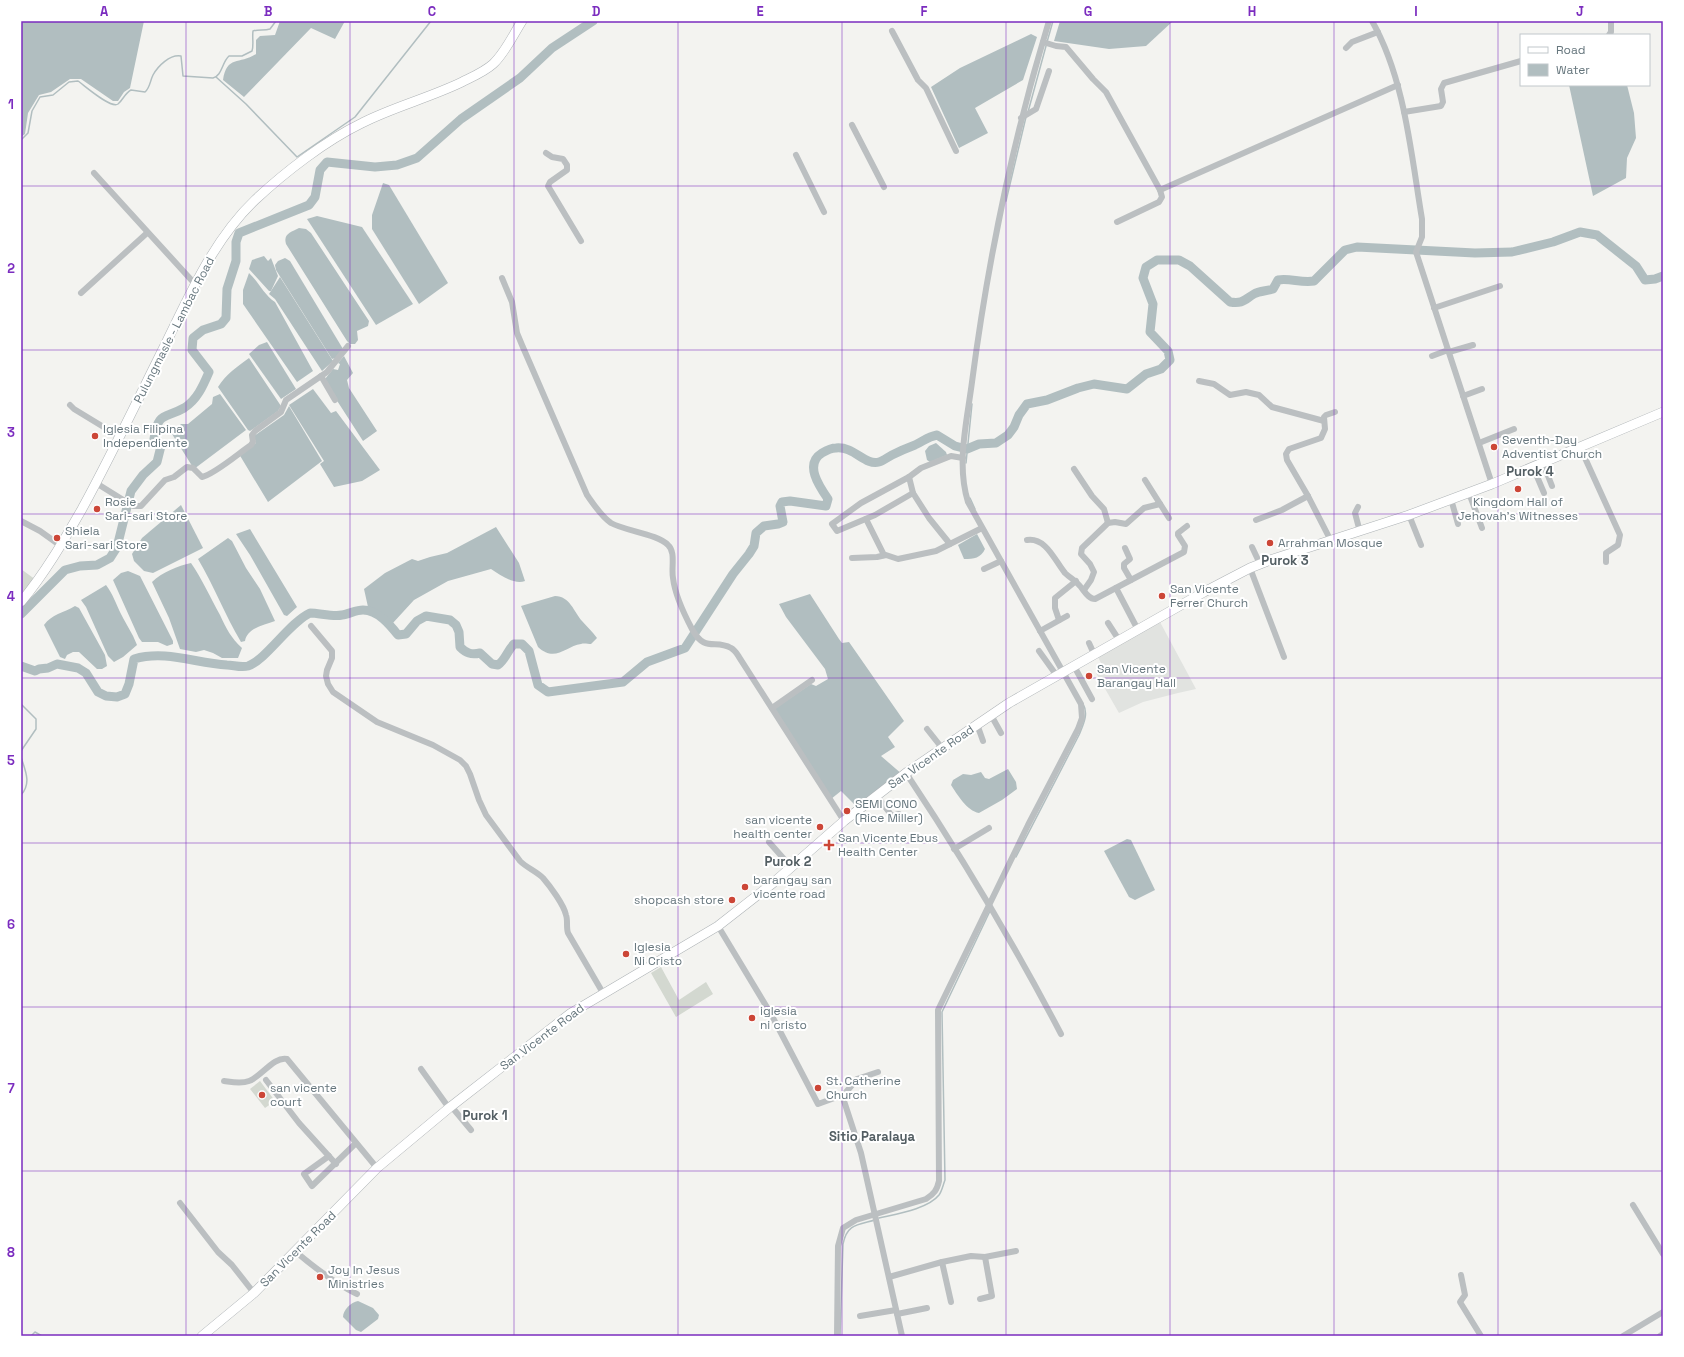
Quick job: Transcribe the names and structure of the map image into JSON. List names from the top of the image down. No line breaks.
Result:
{"streets":{"street":["Pulungmasle - Lambac Road","San Vicente Road"]},"districts":["Purok 4","Purok 3","Purok 2","Purok 1","Sitio Paralaya"],"places":{"other":["Iglesia Filipina Independiente","Seventh-Day Adventist Church","Kingdom Hall of Jehovah's Witnesses","Rosie Sari-sari Store","Shiela Sari-sari Store","Arrahman Mosque","San Vicente Ferrer Church","San Vicente Barangay Hall","SEMI CONO (Rice Miller)","san vicente health center","barangay san vicente road","shopcash store","Iglesia Ni Cristo","iglesia ni cristo","St. Catherine Church","san vicente court","Joy In Jesus Ministries"],"health":["San Vicente Ebus Health Center"]},"legend":["Road","Water"],"grid":{"columns":["A","B","C","D","E","F","G","H","I","J"],"rows":["1","2","3","4","5","6","7","8"]}}
